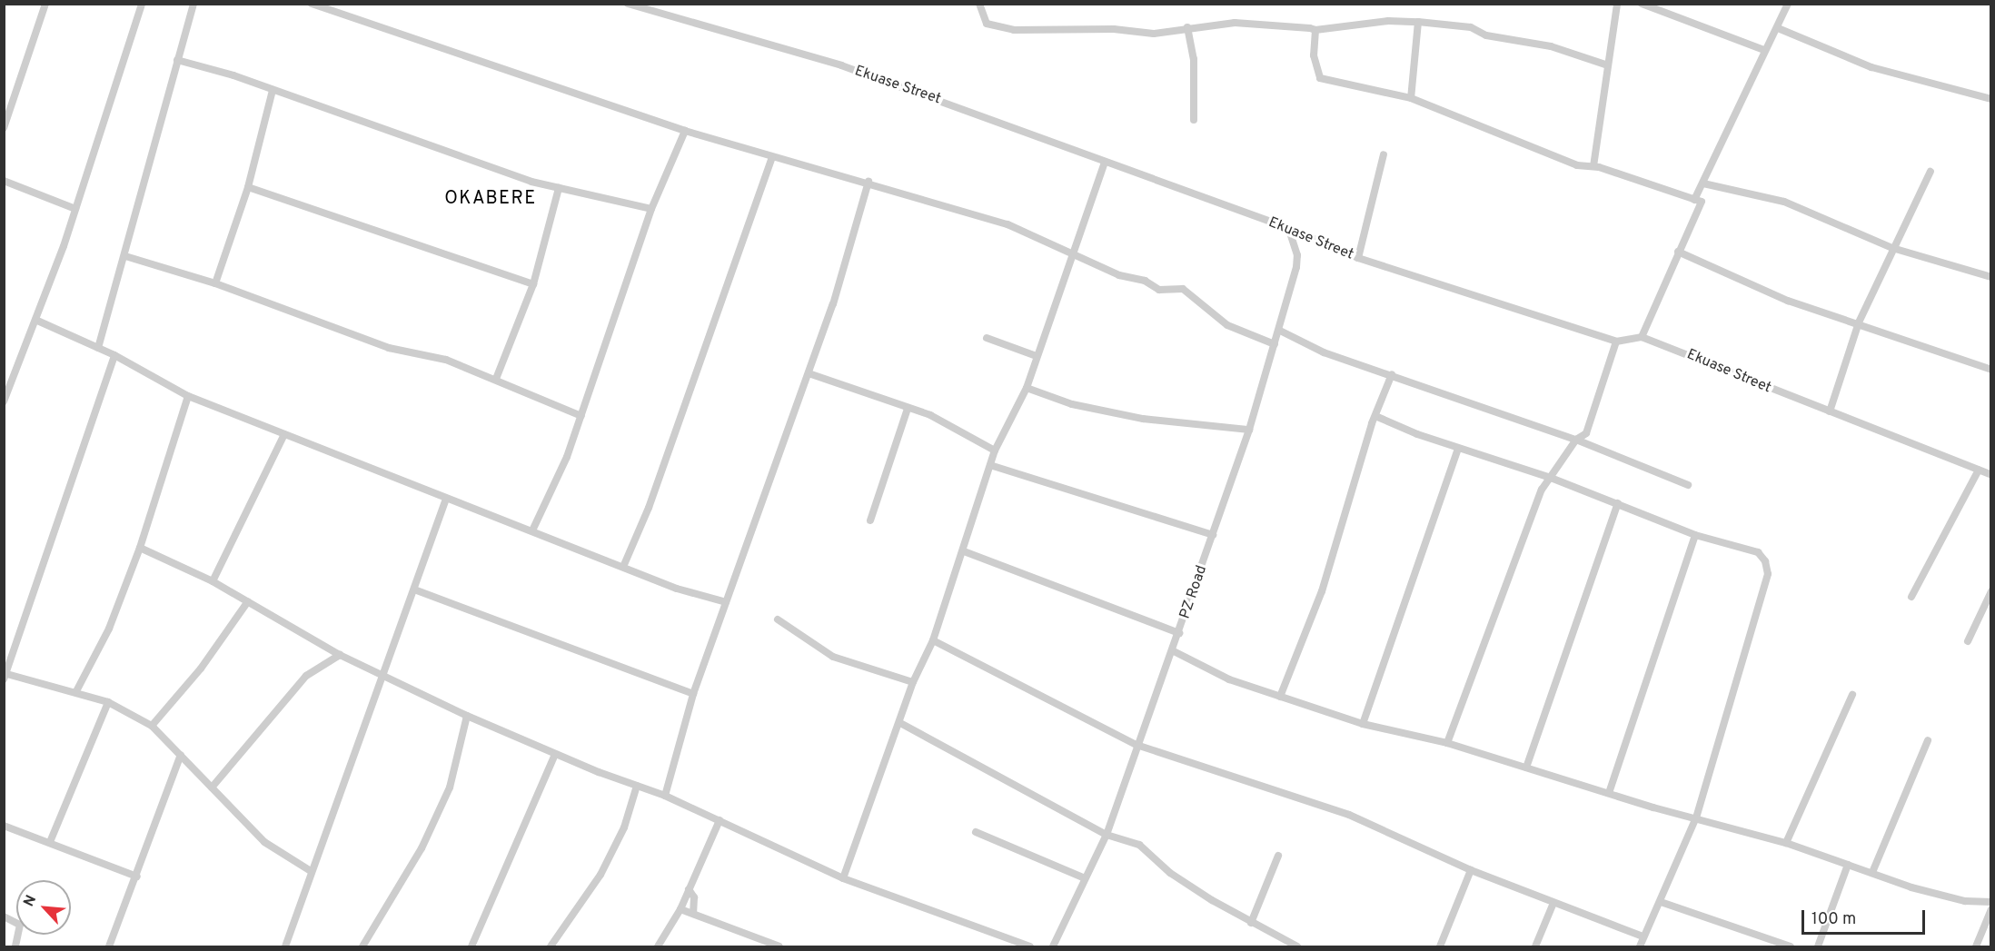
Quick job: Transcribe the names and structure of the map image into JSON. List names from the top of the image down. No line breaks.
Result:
{"streets":{"street":["Ekuase Street","PZ Road"]},"crossings":[["Ekuase Street","PZ Road"]],"districts":["OKABERE"],"scale_bar":"100 m","north":"top left"}
